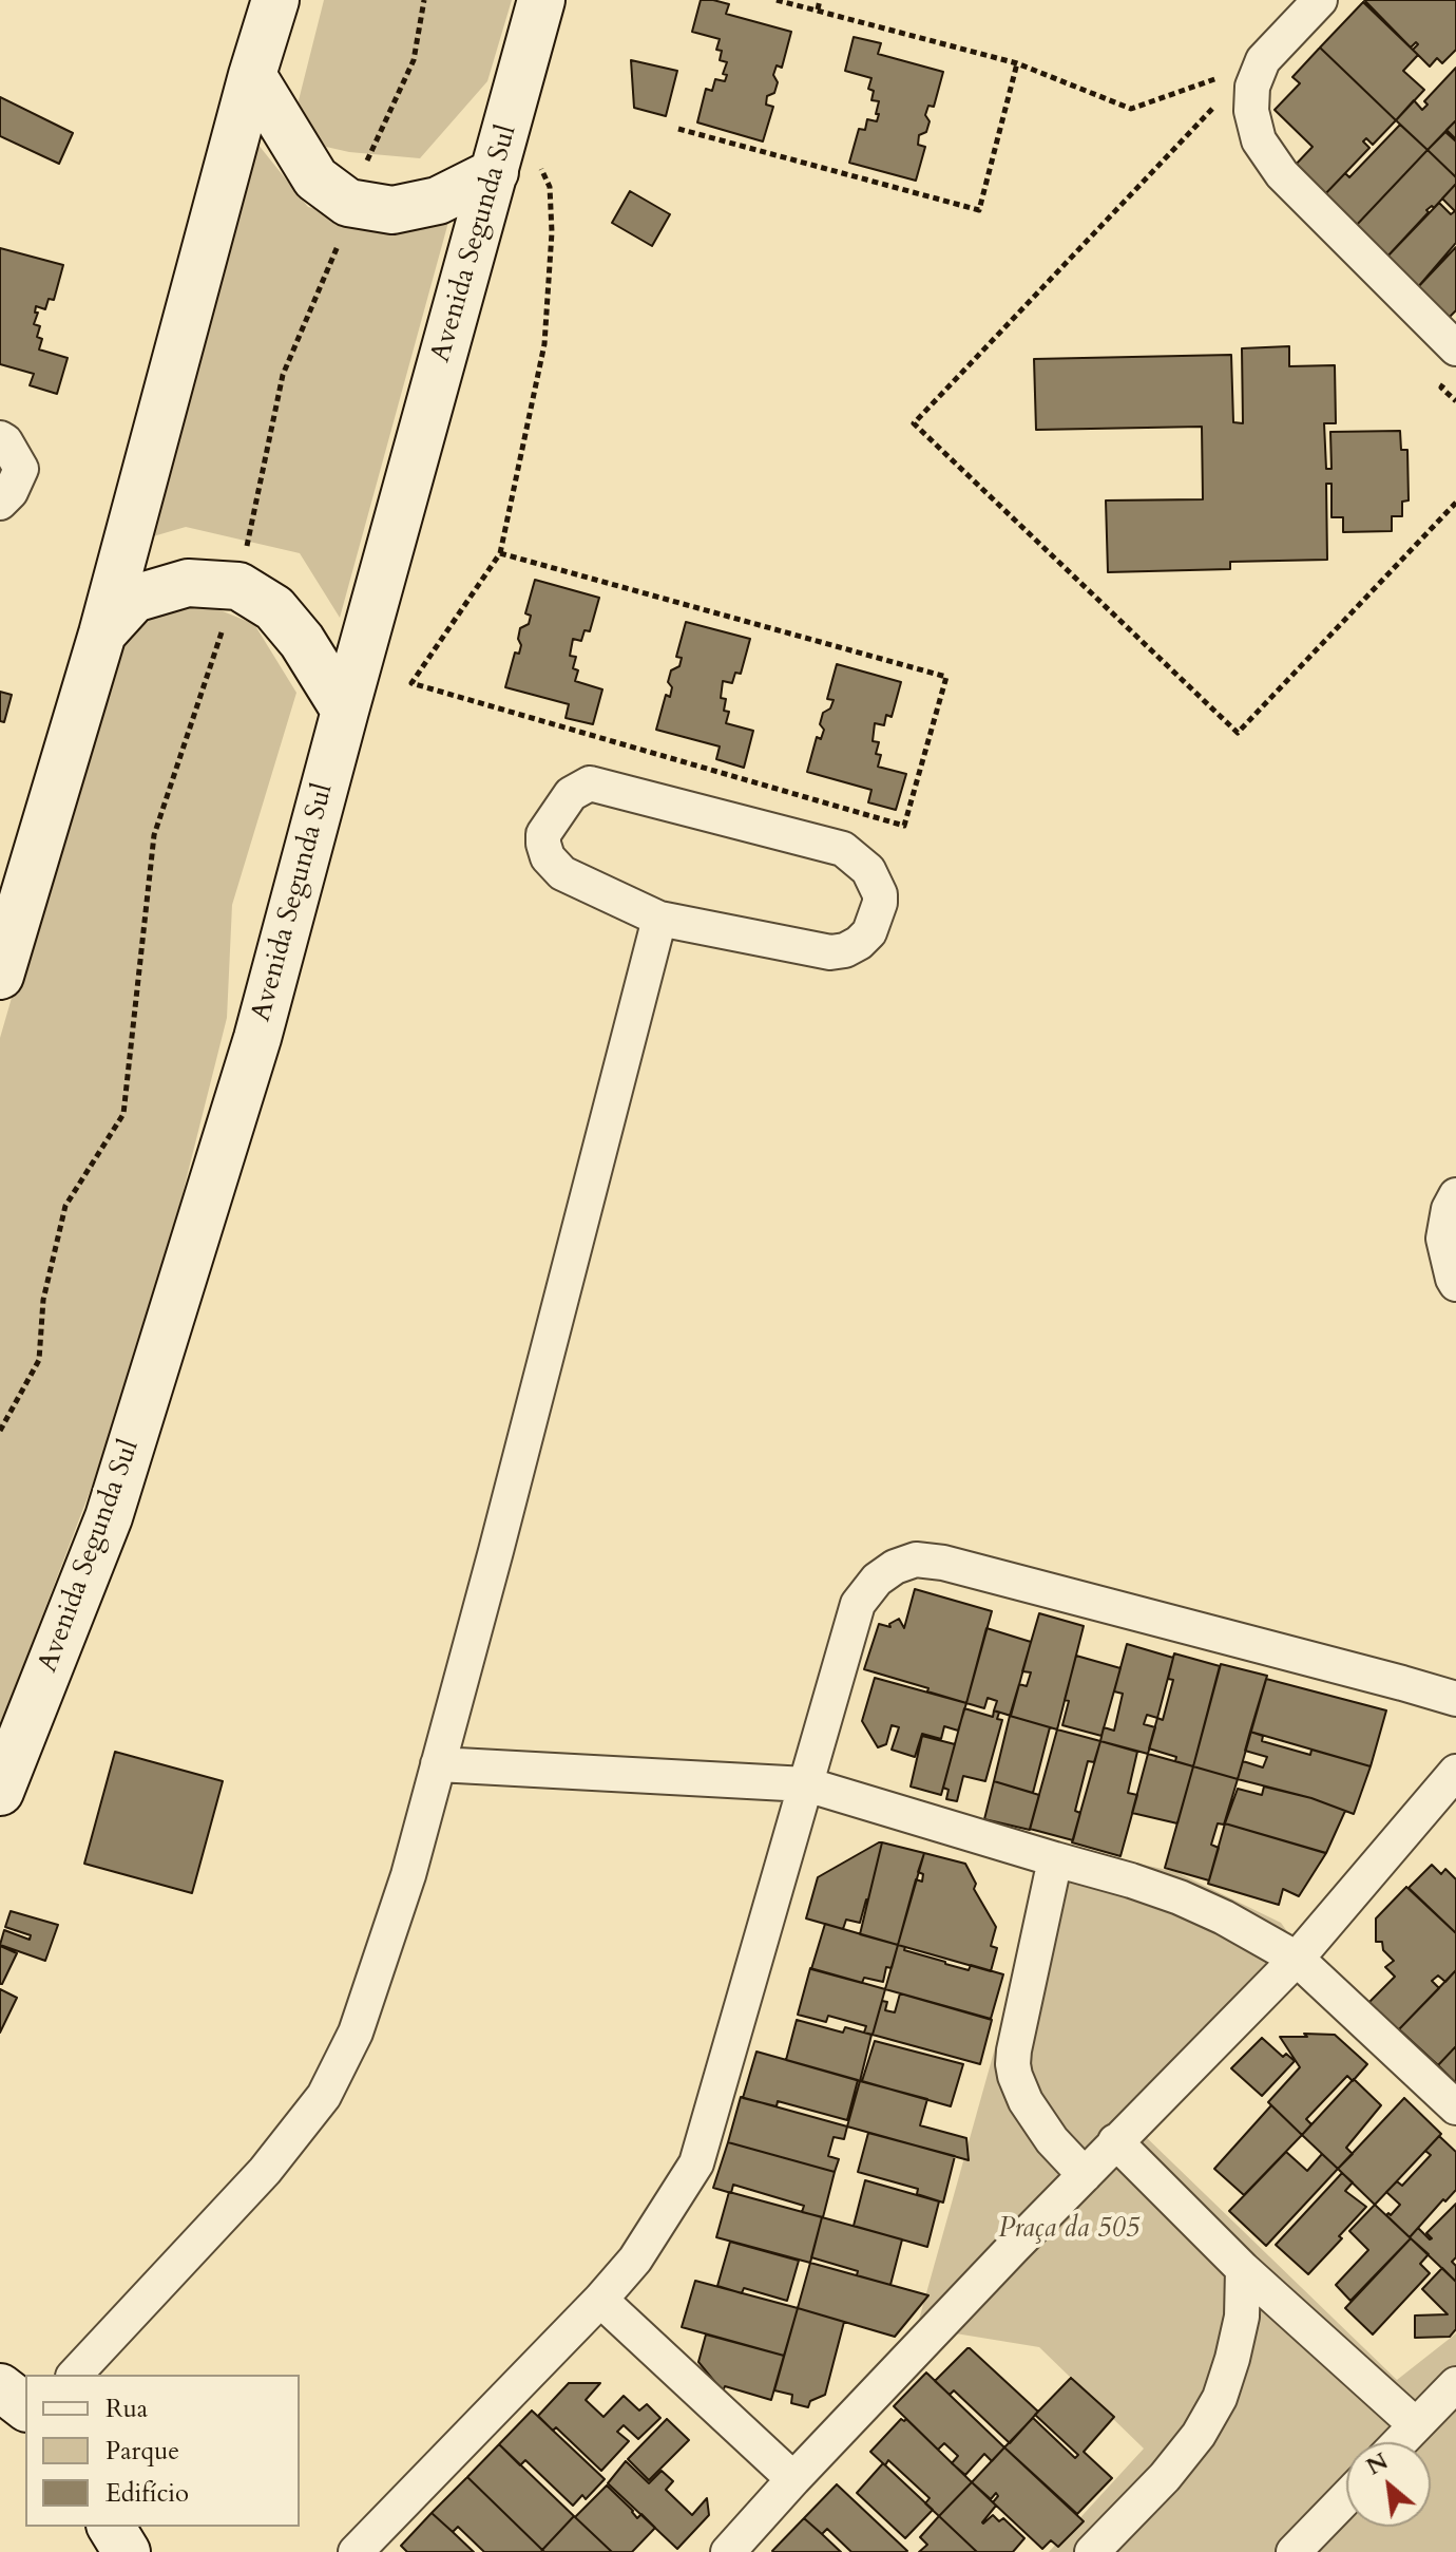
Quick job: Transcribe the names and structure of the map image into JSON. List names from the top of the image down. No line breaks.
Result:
{"streets":{"main road":["Avenida Segunda Sul"]},"parks":["Praça da 505"],"legend":["Rua","Parque","Edifício"],"north":"top left"}
